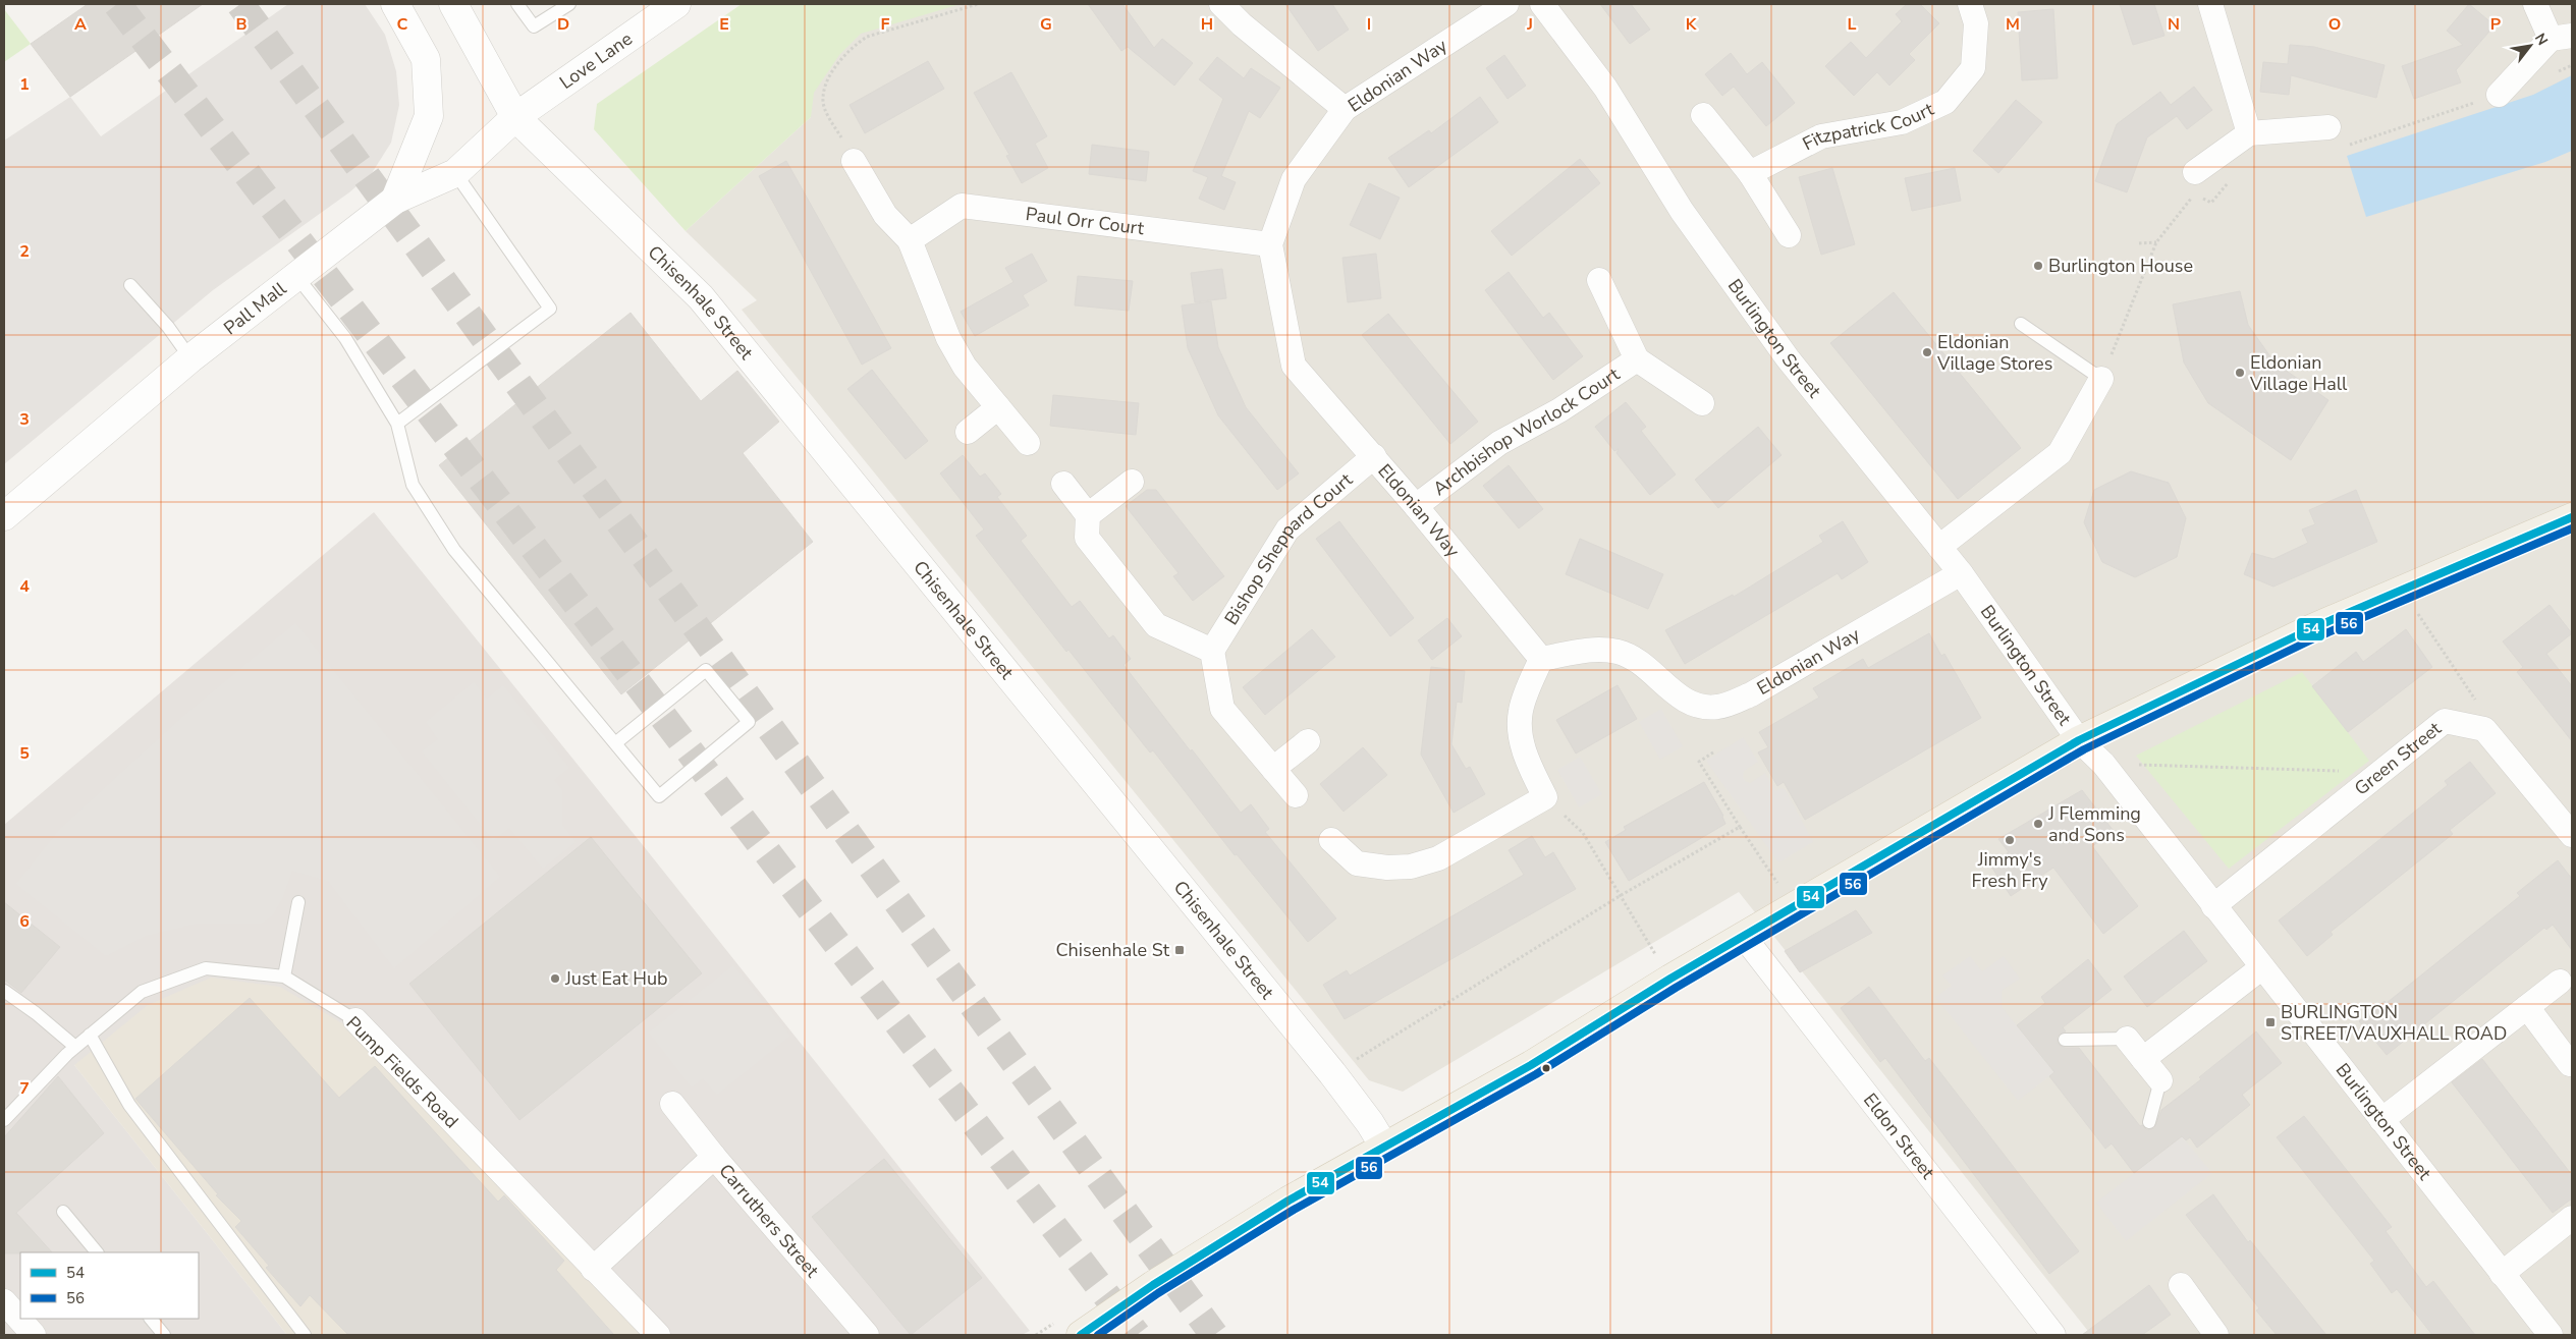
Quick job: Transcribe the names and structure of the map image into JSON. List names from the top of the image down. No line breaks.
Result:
{"streets":{"street":["Love Lane","Eldonian Way","Fitzpatrick Court","Paul Orr Court","Chisenhale Street","Pall Mall","Burlington Street","Archbishop Worlock Court","Bishop Sheppard Court","Green Street","Pump Fields Road","Eldon Street","Carruthers Street"]},"crossings":[["Love Lane","Chisenhale Street"],["Love Lane","Pall Mall"],["Eldonian Way","Paul Orr Court"],["Eldonian Way","Burlington Street"],["Eldonian Way","Archbishop Worlock Court"],["Eldonian Way","Bishop Sheppard Court"],["Chisenhale Street","Pall Mall"],["Burlington Street","Green Street"]],"places":{"other":["Burlington House","Eldonian Village Stores","Eldonian Village Hall","J Flemming and Sons","Jimmy's Fresh Fry","Just Eat Hub"],"transit":["Chisenhale St","BURLINGTON STREET/VAUXHALL ROAD"]},"lines":["transit line 54","transit line 56"],"legend":["54","56"],"north":"top right","grid":{"columns":["A","B","C","D","E","F","G","H","I","J","K","L","M","N","O","P"],"rows":["1","2","3","4","5","6","7"]}}
